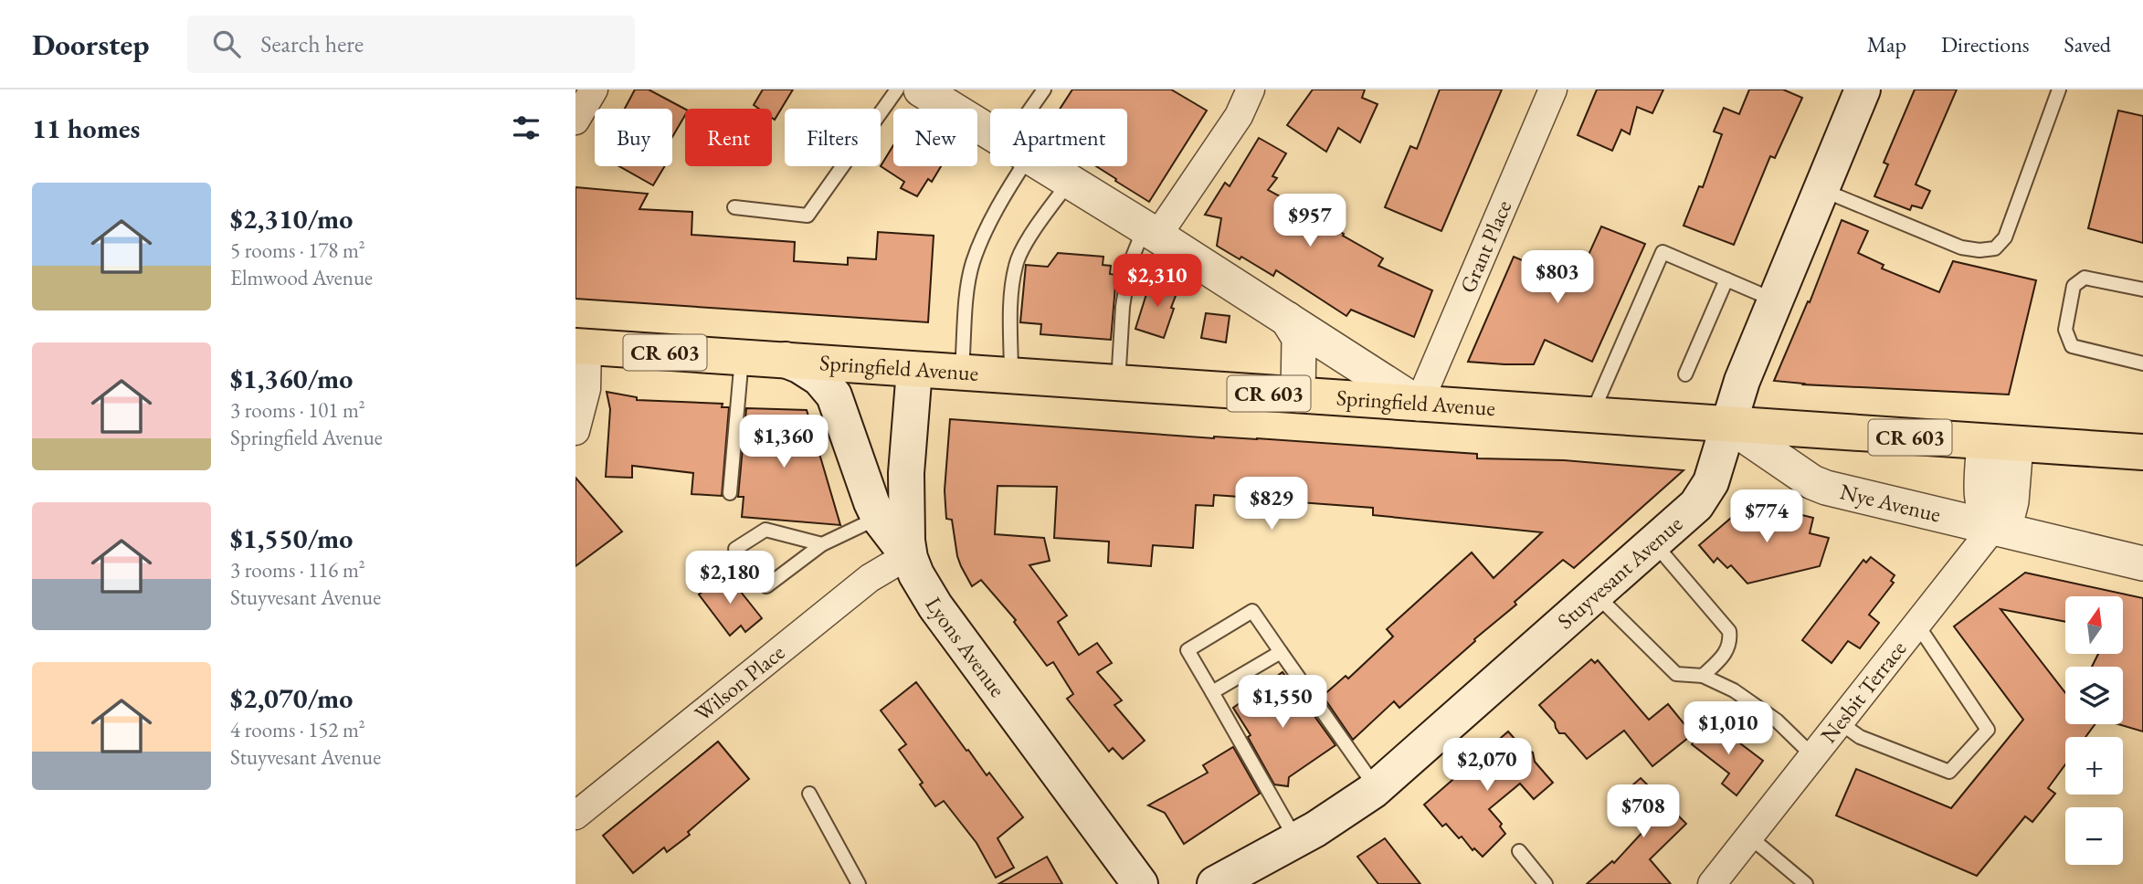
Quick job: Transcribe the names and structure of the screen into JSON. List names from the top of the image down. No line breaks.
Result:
{"streets":{"main road":["CR 603","Springfield Avenue","Stuyvesant Avenue","Lyons Avenue"],"street":["Grant Place","Nye Avenue","Wilson Place","Nesbit Terrace"]},"crossings":[["Grant Place","Springfield Avenue"],["Springfield Avenue","Nye Avenue"],["Springfield Avenue","Stuyvesant Avenue"],["Springfield Avenue","Lyons Avenue"],["Nye Avenue","Stuyvesant Avenue"],["Nye Avenue","Nesbit Terrace"],["Lyons Avenue","Wilson Place"]],"north":"top","page":{"header":"Doorstep","search":"Search here","nav":["Map","Directions","Saved"],"heading":"11 homes","chip":["Buy","Rent","Filters","New","Apartment"],"list":[{"name":"$2,310/mo","note":"5 rooms · 178 m² · Elmwood Avenue"},{"name":"$1,360/mo","note":"3 rooms · 101 m² · Springfield Avenue"},{"name":"$1,550/mo","note":"3 rooms · 116 m² · Stuyvesant Avenue"},{"name":"$2,070/mo","note":"4 rooms · 152 m² · Stuyvesant Avenue"}],"price":["$957","$803","$2,310","$1,360","$829","$774","$2,180","$1,550","$1,010","$2,070","$708"],"map_buttons":["+","−"]}}
